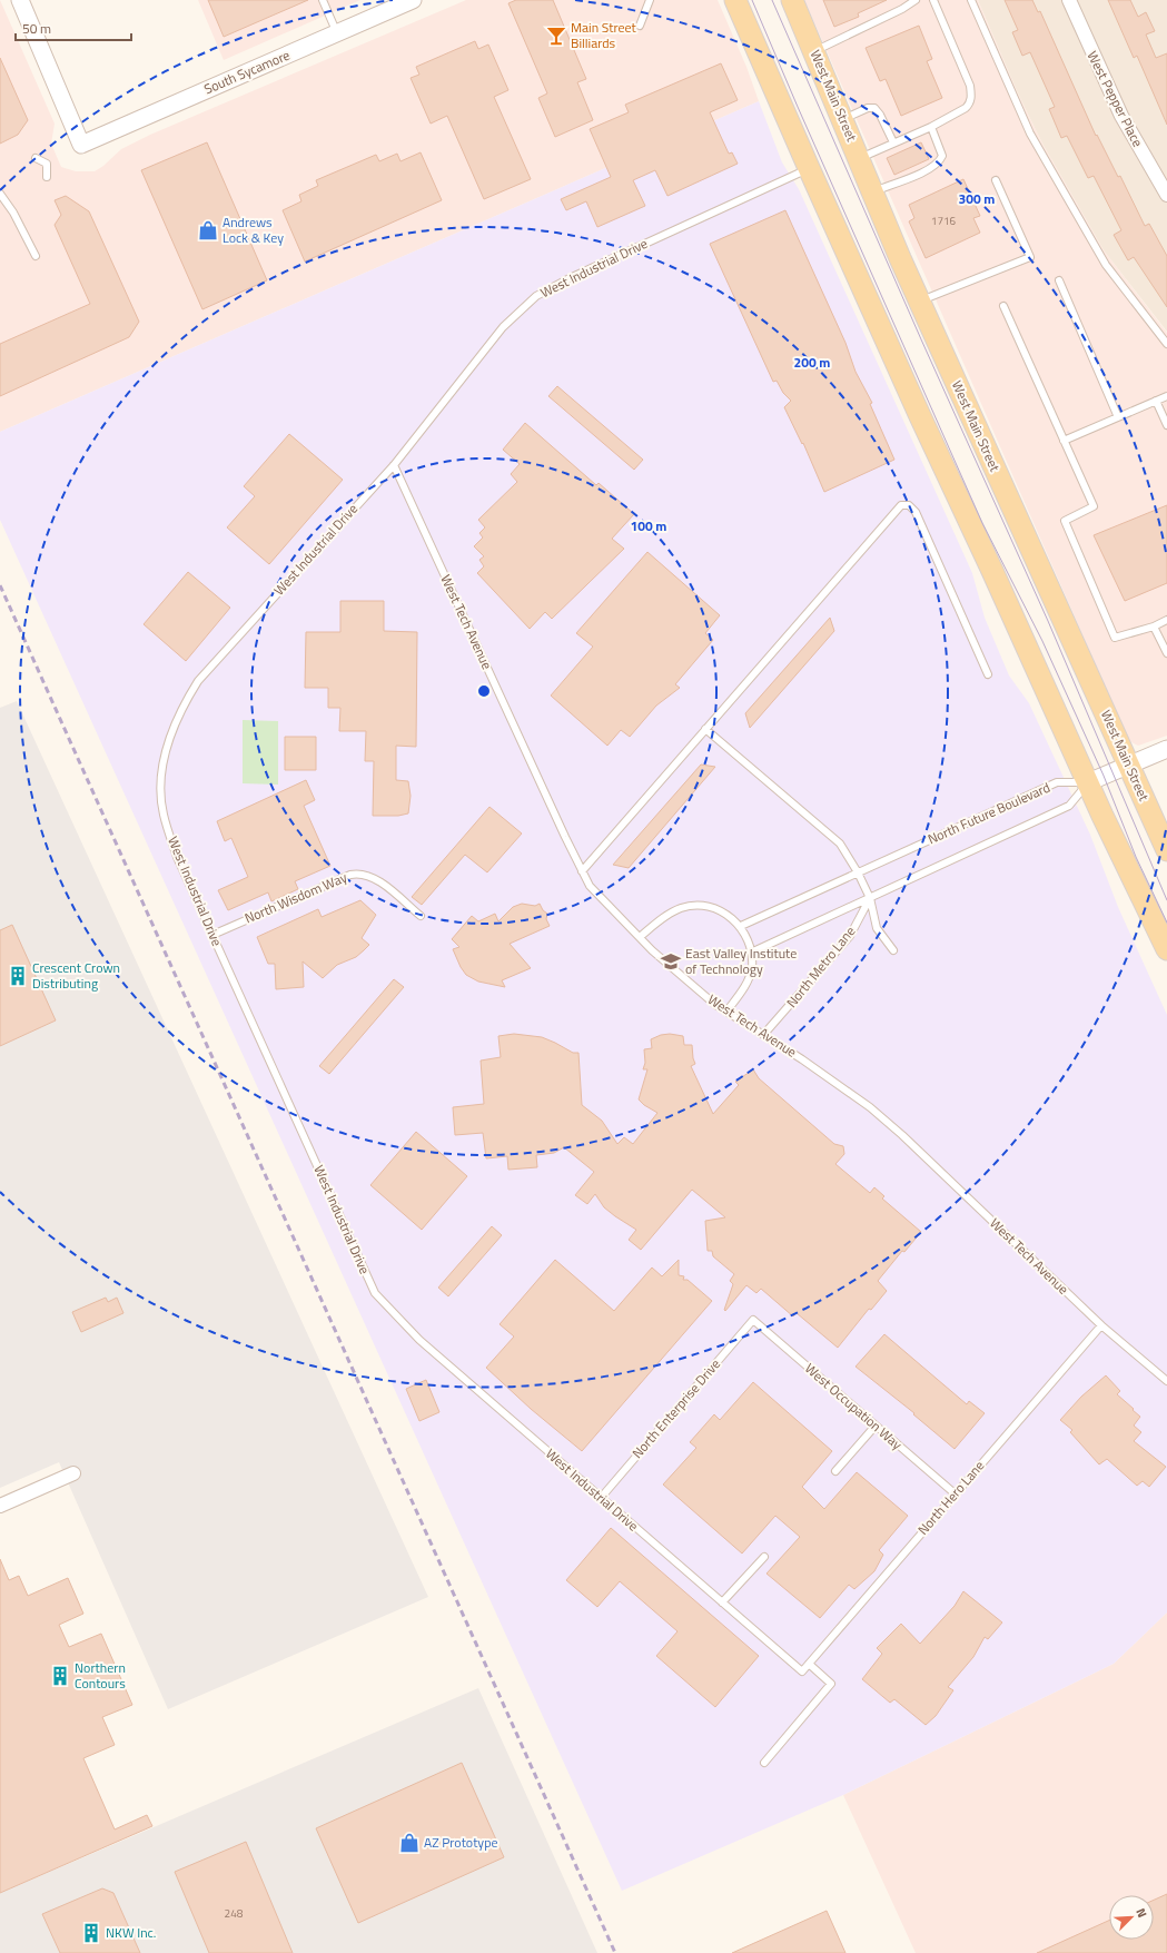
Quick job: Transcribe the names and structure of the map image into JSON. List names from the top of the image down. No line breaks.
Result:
{"streets":{"main road":["West Main Street"],"street":["South Sycamore","West Pepper Place"],"lane":["West Industrial Drive","West Tech Avenue","North Future Boulevard","North Wisdom Way","North Metro Lane","West Occupation Way","North Enterprise Drive","North Hero Lane"]},"crossings":[["West Main Street","North Future Boulevard"],["West Industrial Drive","West Tech Avenue"],["West Industrial Drive","North Wisdom Way"],["West Industrial Drive","North Enterprise Drive"],["West Industrial Drive","North Hero Lane"],["West Tech Avenue","North Metro Lane"],["West Tech Avenue","North Hero Lane"],["North Future Boulevard","North Metro Lane"],["West Occupation Way","North Enterprise Drive"],["West Occupation Way","North Hero Lane"]],"places":{"bar":["Main Street Billiards"],"shop":["Andrews Lock & Key","AZ Prototype"],"school or university":["East Valley Institute of Technology"],"building":["Crescent Crown Distributing","Northern Contours","NKW Inc."]},"house_numbers":["1716","248"],"scale_bar":"50 m","north":"top right","rings":["300 m","200 m","100 m"]}
